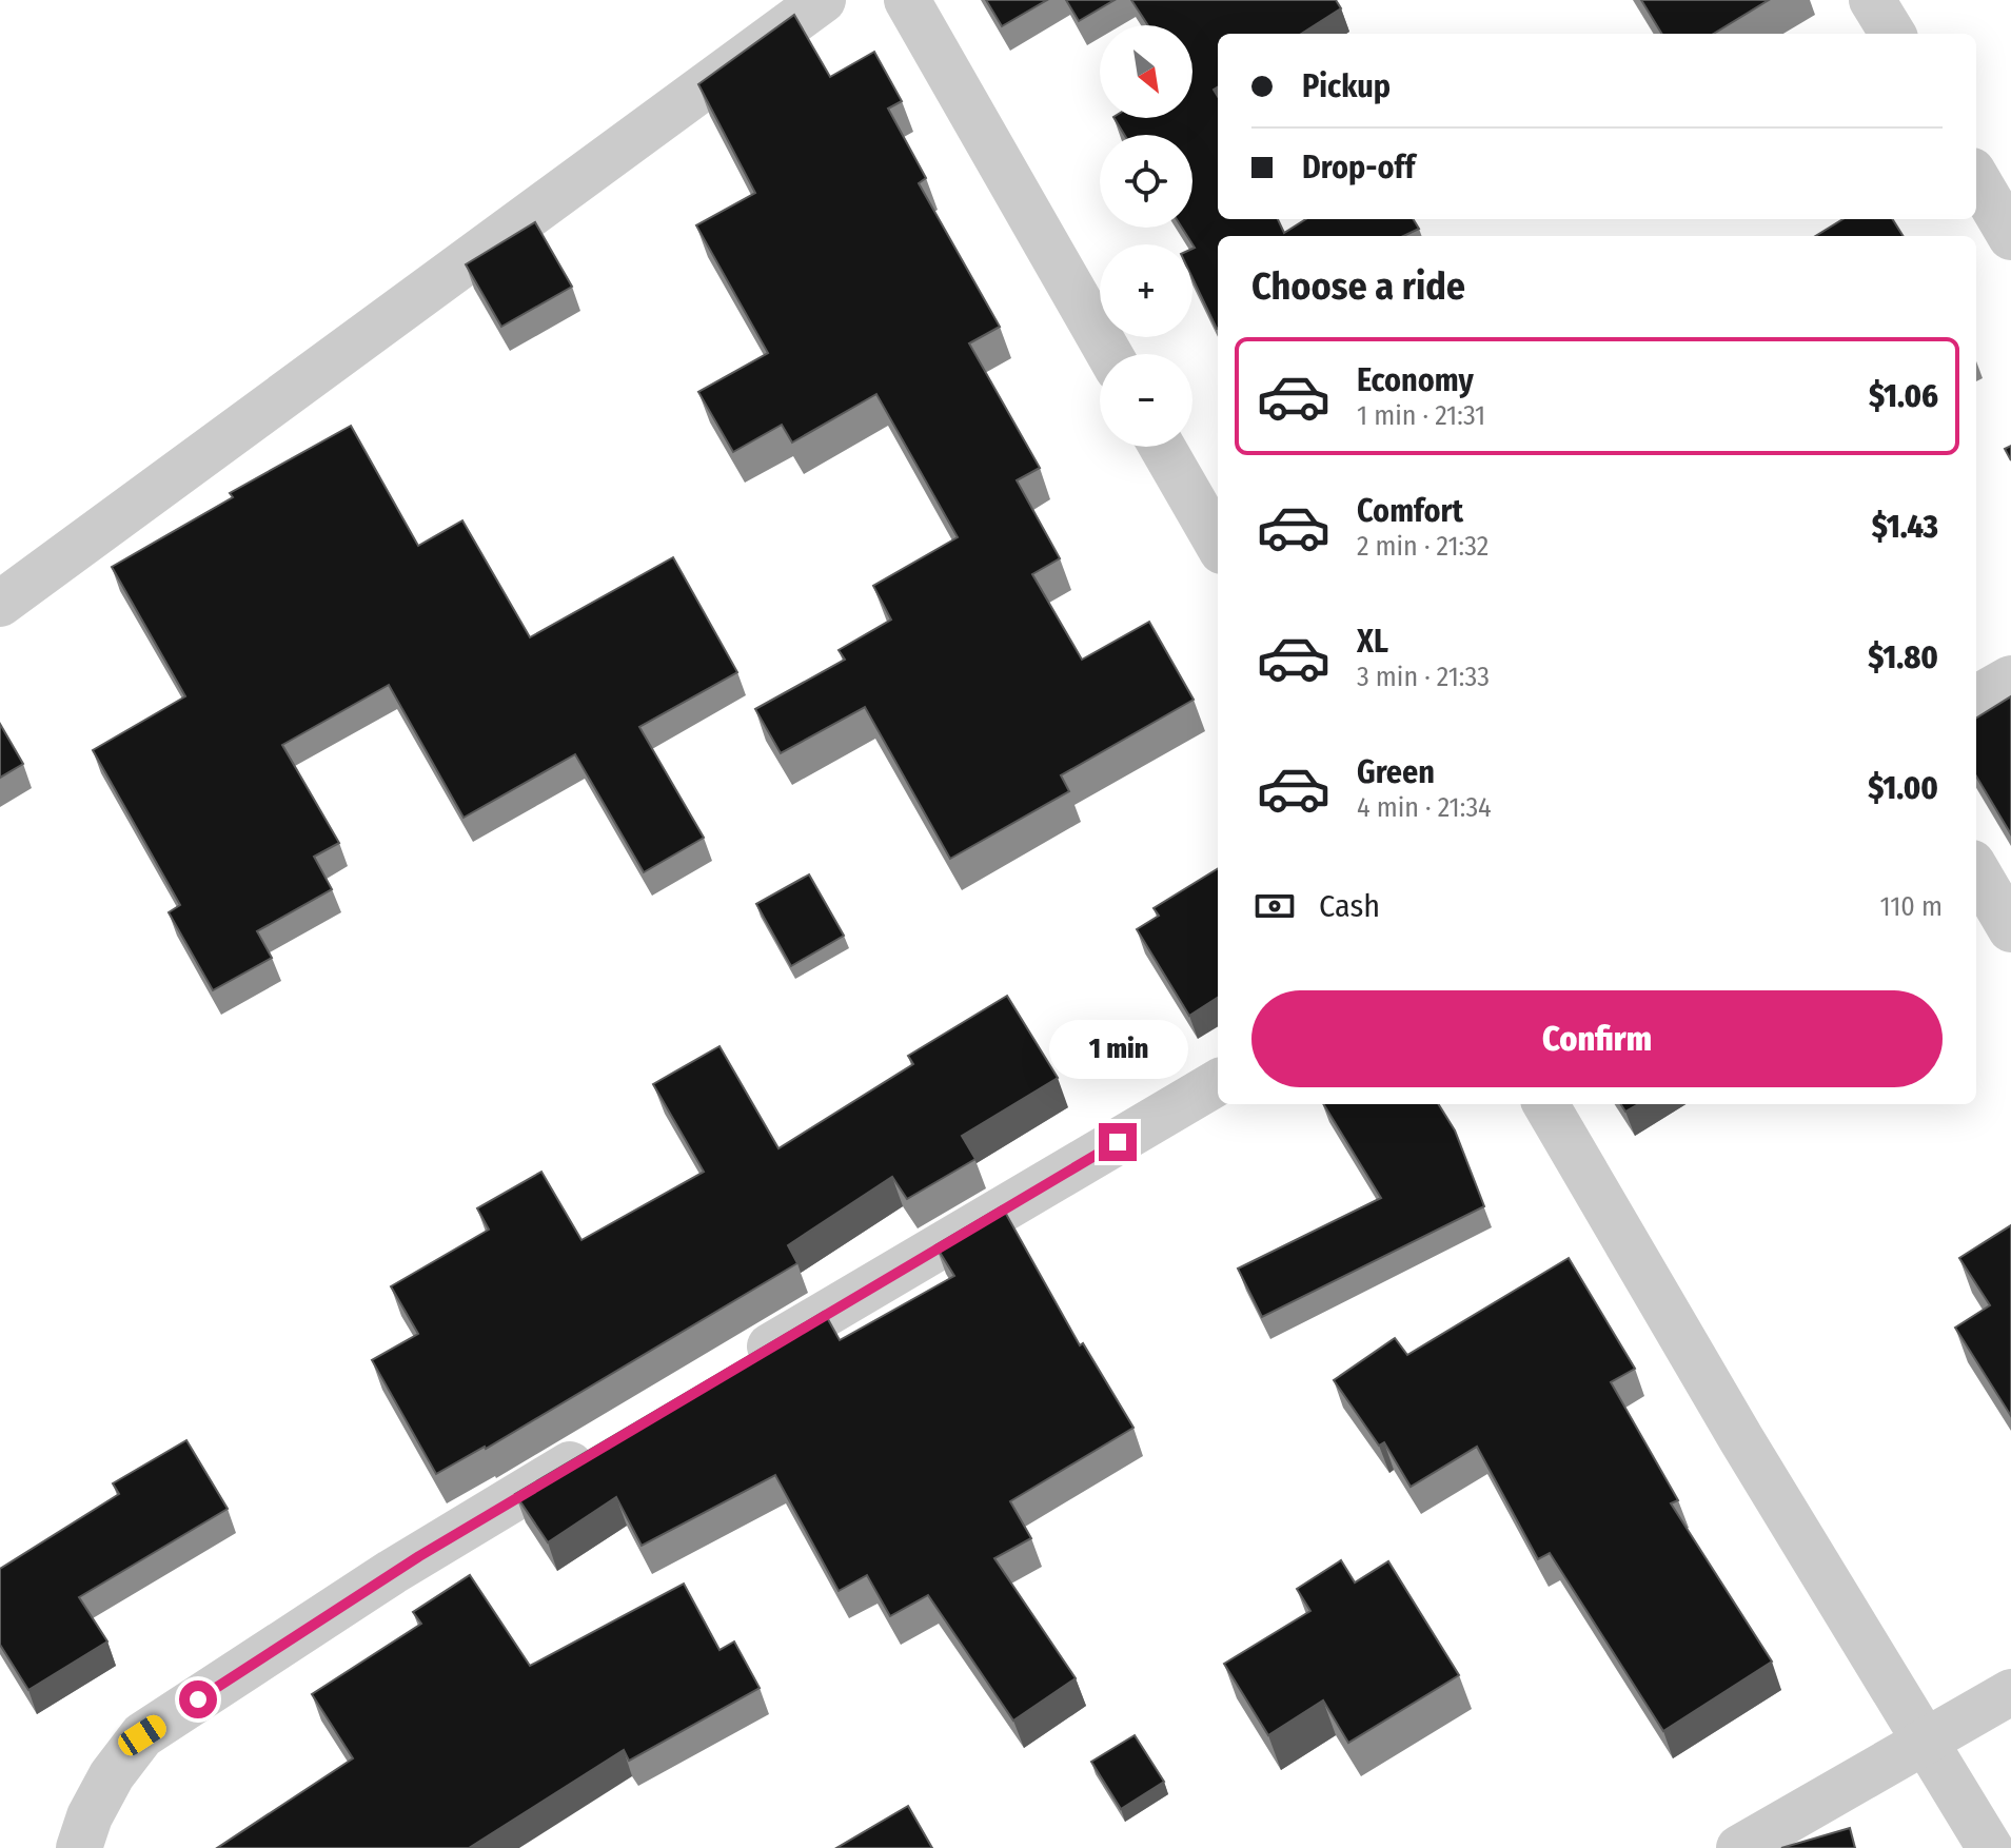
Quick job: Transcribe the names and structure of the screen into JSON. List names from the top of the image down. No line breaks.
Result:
{"north":"bottom right","page":{"map_buttons":["+","−"],"banner":["Pickup","Drop-off"],"heading":"Choose a ride","list":[{"name":"Economy","note":"1 min · 21:31","value":"$1.06"},{"name":"Comfort","note":"2 min · 21:32","value":"$1.43"},{"name":"XL","note":"3 min · 21:33","value":"$1.80"},{"name":"Green","note":"4 min · 21:34","value":"$1.00"}],"pay":["Cash","110 m"],"buttons":"Confirm","bubble":"1 min"}}
